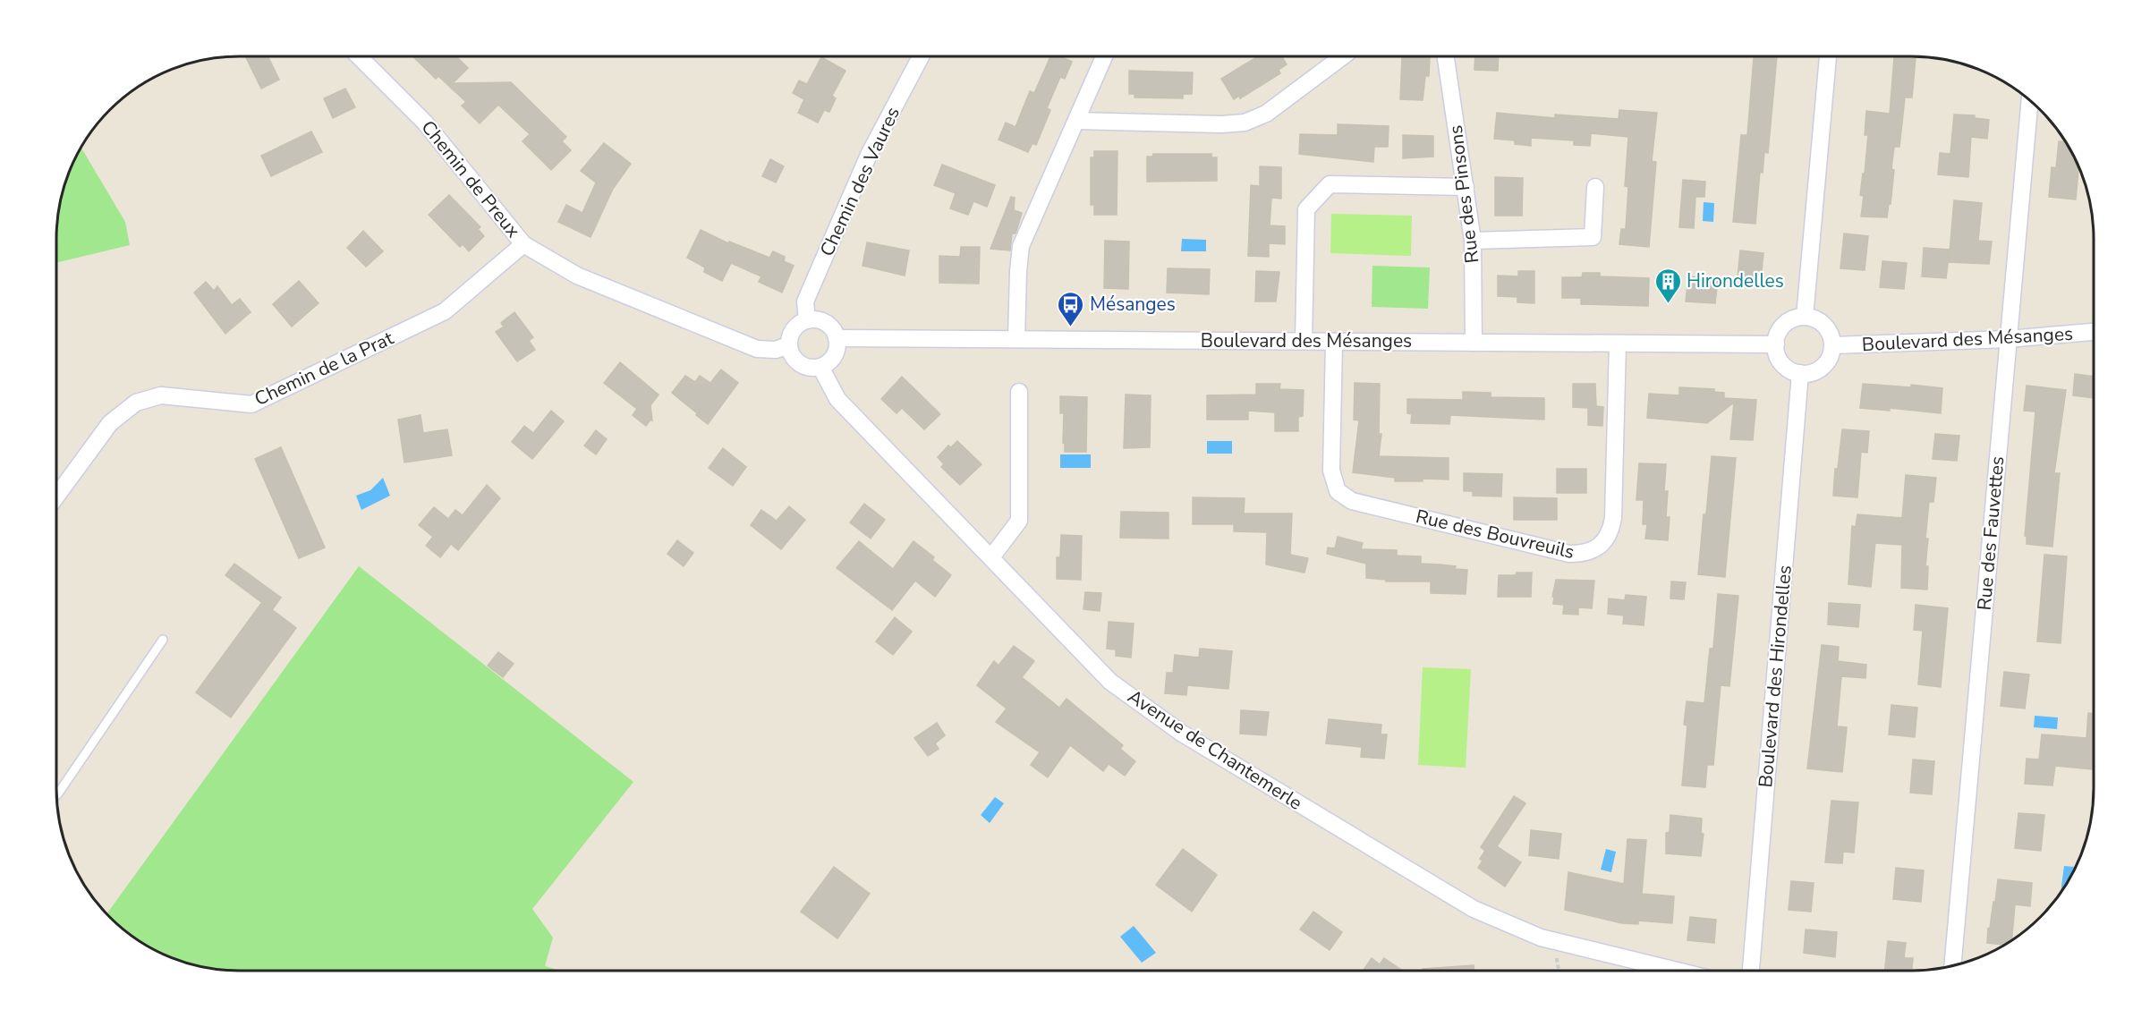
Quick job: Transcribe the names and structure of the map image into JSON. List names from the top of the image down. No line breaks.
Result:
{"streets":{"street":["Chemin de Preux","Chemin des Vaures","Rue des Pinsons","Boulevard des Mésanges","Chemin de la Prat","Rue des Fauvettes","Rue des Bouvreuils","Boulevard des Hirondelles","Avenue de Chantemerle"]},"crossings":[["Chemin de Preux","Chemin des Vaures"],["Chemin de Preux","Boulevard des Mésanges"],["Chemin de Preux","Chemin de la Prat"],["Chemin de Preux","Avenue de Chantemerle"],["Chemin des Vaures","Boulevard des Mésanges"],["Chemin des Vaures","Avenue de Chantemerle"],["Rue des Pinsons","Boulevard des Mésanges"],["Boulevard des Mésanges","Rue des Fauvettes"],["Boulevard des Mésanges","Rue des Bouvreuils"],["Boulevard des Mésanges","Boulevard des Hirondelles"],["Boulevard des Mésanges","Avenue de Chantemerle"]],"places":{"building":["Hirondelles"],"bus stop":["Mésanges"]}}
